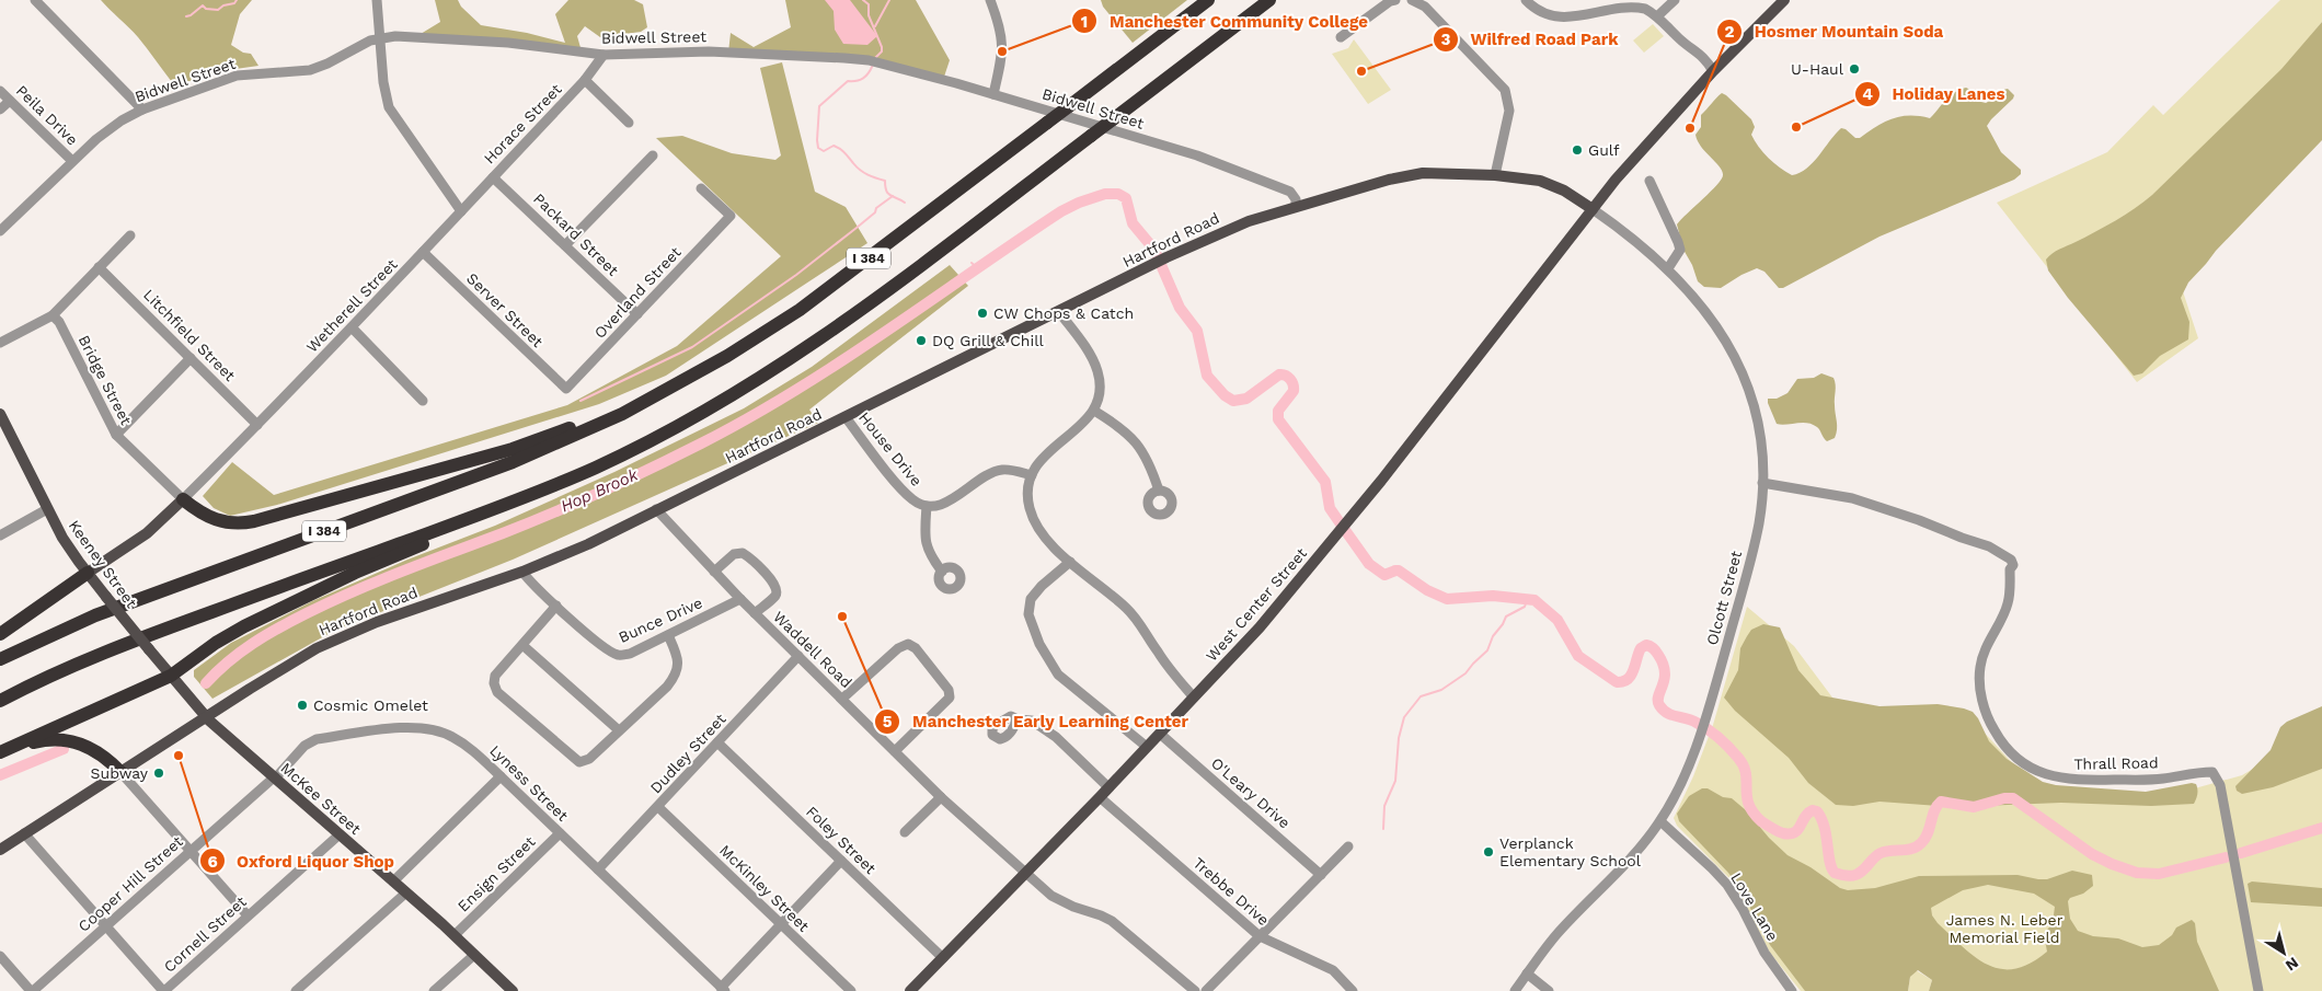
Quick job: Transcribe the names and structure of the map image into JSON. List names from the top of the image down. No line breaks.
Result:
{"streets":{"highway":["I 384"],"main road":["Hartford Road","Wetherell Street","Keeney Street","West Center Street","McKee Street"],"street":["Bidwell Street","Peila Drive","Horace Street","Packard Street","Overland Street","Server Street","Litchfield Street","Bridge Street","House Drive","Olcott Street","Bunce Drive","Waddell Road","Dudley Street","Thrall Road","Lyness Street","O'Leary Drive","Foley Street","Ensign Street","Cooper Hill Street","McKinley Street","Trebbe Drive","Love Lane","Cornell Street"]},"crossings":[["Bidwell Street","Peila Drive"],["Bidwell Street","Horace Street"],["Bidwell Street","Hartford Road"],["Horace Street","Packard Street"],["Horace Street","Wetherell Street"],["Packard Street","Overland Street"],["Hartford Road","House Drive"],["Hartford Road","Keeney Street"],["Hartford Road","Olcott Street"],["Hartford Road","West Center Street"],["Hartford Road","Bunce Drive"],["Hartford Road","Waddell Road"],["Hartford Road","McKee Street"],["Overland Street","Server Street"],["Wetherell Street","Server Street"],["Wetherell Street","Litchfield Street"],["Wetherell Street","Bridge Street"],["Wetherell Street","Keeney Street"],["Keeney Street","McKee Street"],["Olcott Street","West Center Street"],["Olcott Street","Thrall Road"],["Olcott Street","Love Lane"],["West Center Street","Waddell Road"],["West Center Street","O'Leary Drive"],["West Center Street","Foley Street"],["West Center Street","Trebbe Drive"],["Bunce Drive","Waddell Road"],["Waddell Road","Dudley Street"],["Dudley Street","Lyness Street"],["Dudley Street","Foley Street"],["Dudley Street","McKinley Street"],["Lyness Street","McKee Street"],["Lyness Street","Ensign Street"],["Lyness Street","Cooper Hill Street"],["McKee Street","Ensign Street"],["McKee Street","Cooper Hill Street"],["McKee Street","Cornell Street"]],"water":["Hop Brook"],"parks":["James N. Leber Memorial Field"],"places":["Manchester Community College","U-Haul","Wilfred Road Park","Holiday Lanes","Hosmer Mountain Soda","Gulf","CW Chops & Catch","DQ Grill & Chill","Manchester Early Learning Center","Cosmic Omelet","Oxford Liquor Shop","Subway","Verplanck Elementary School"],"north":"bottom right"}
